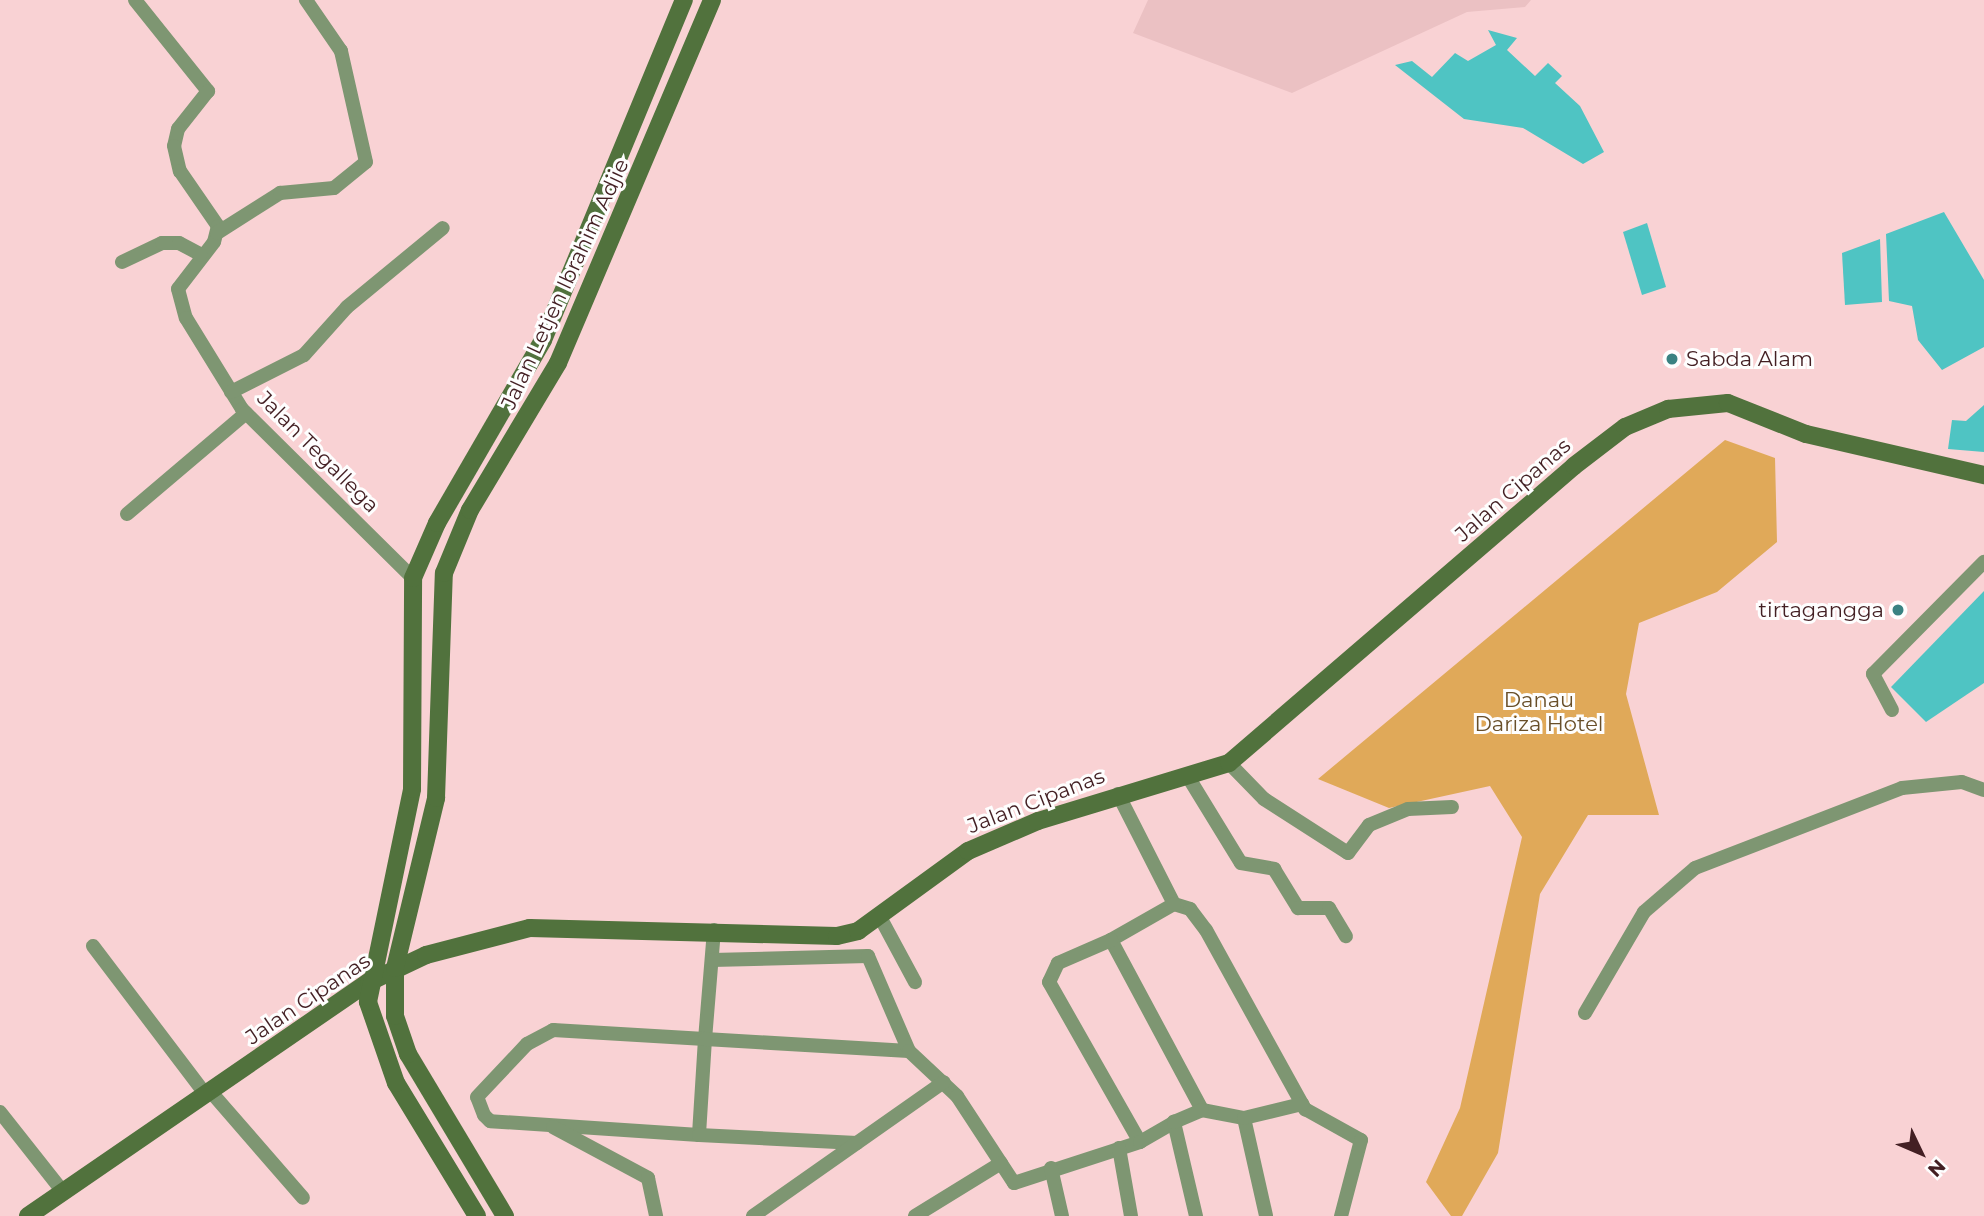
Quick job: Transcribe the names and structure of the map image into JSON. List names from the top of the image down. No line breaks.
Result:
{"streets":{"street":["Jalan Letjen Ibrahim Adjie","Jalan Tegallega","Jalan Cipanas"]},"crossings":[["Jalan Letjen Ibrahim Adjie","Jalan Tegallega"],["Jalan Letjen Ibrahim Adjie","Jalan Cipanas"]],"parks":["Danau Dariza Hotel"],"places":["Sabda Alam","tirtagangga"],"north":"bottom right"}
